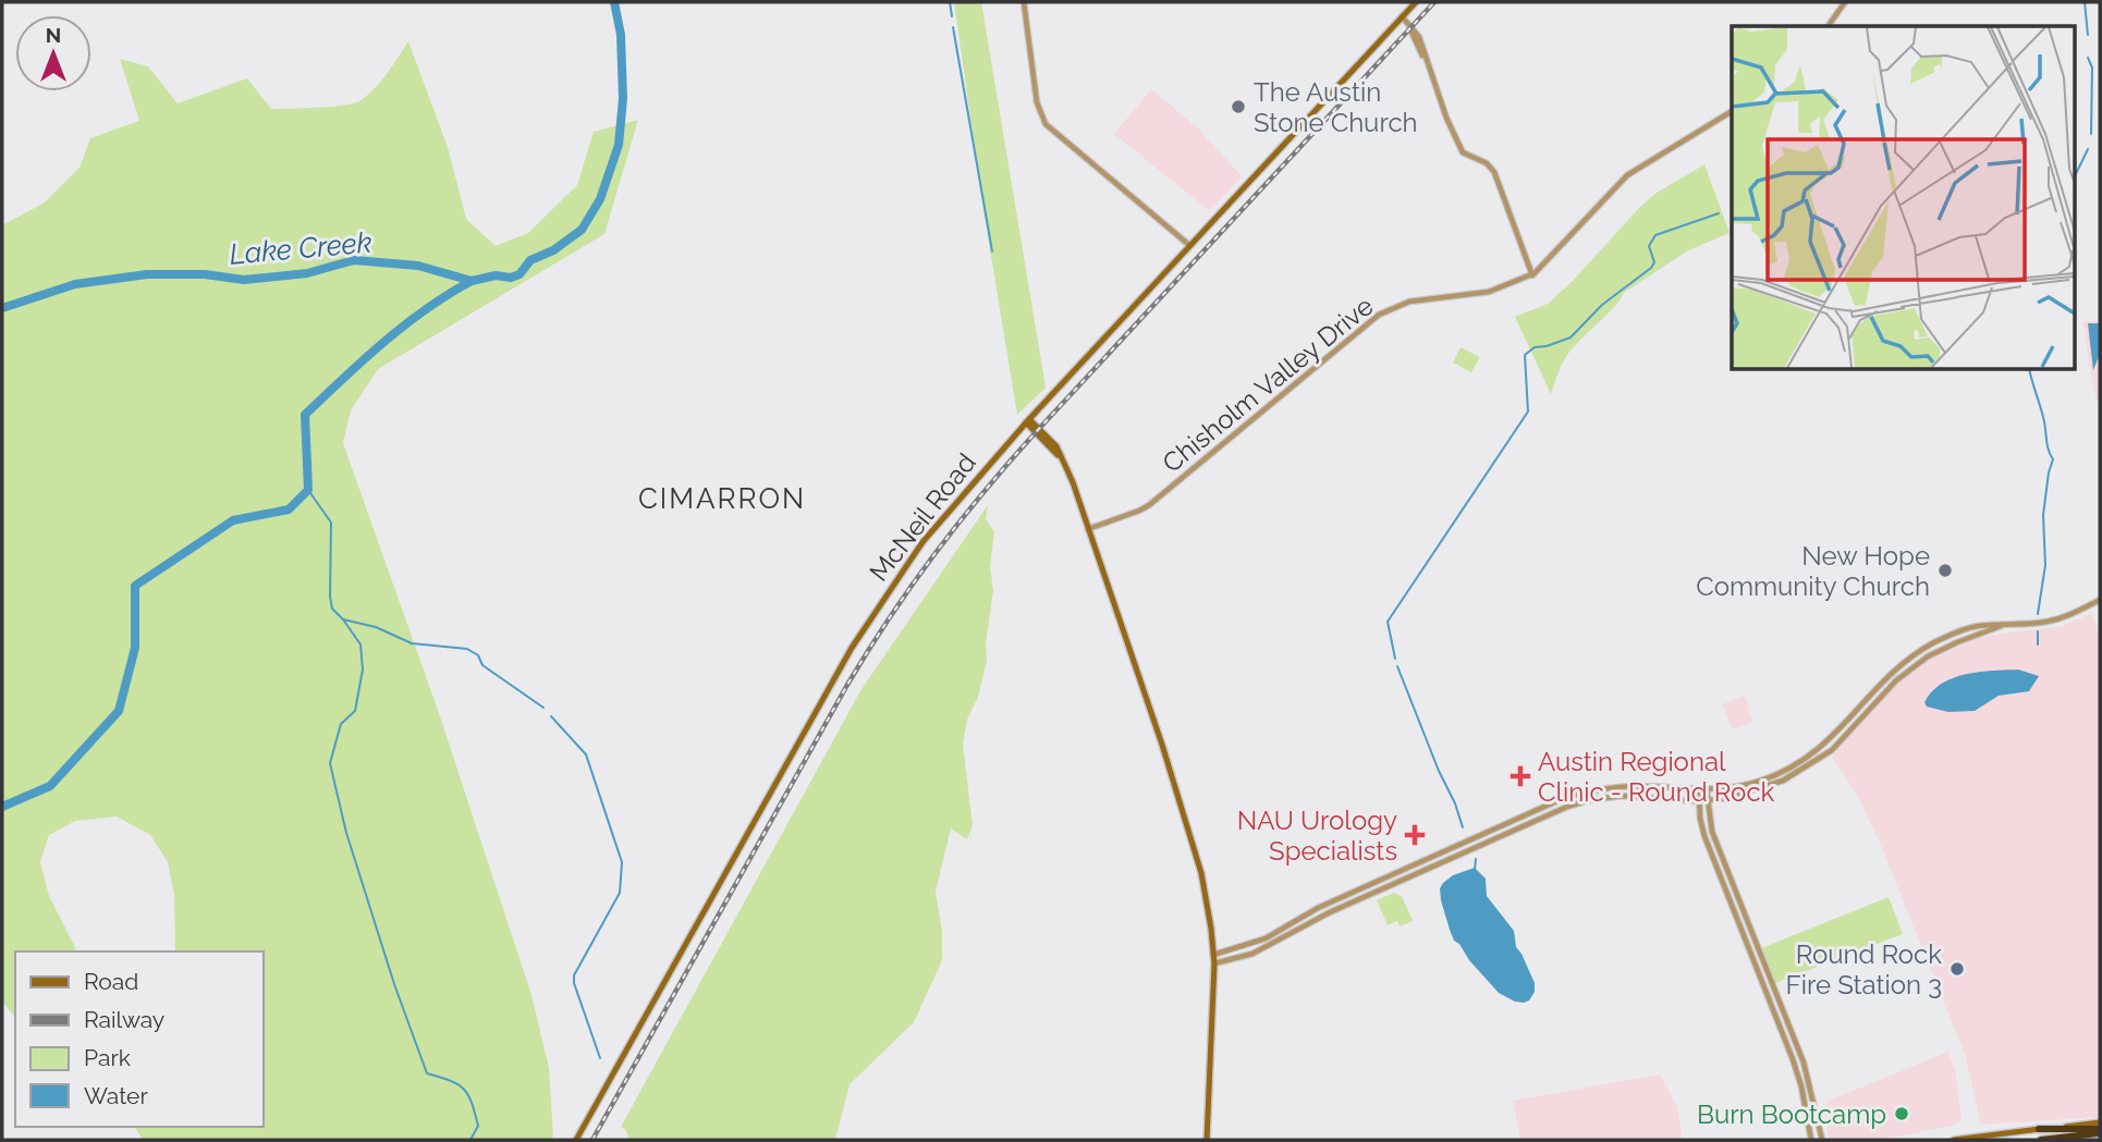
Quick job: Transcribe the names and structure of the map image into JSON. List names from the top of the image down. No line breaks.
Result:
{"streets":{"main road":["McNeil Road"],"street":["Chisholm Valley Drive"]},"districts":["CIMARRON"],"water":["Lake Creek"],"places":{"other":["The Austin Stone Church","New Hope Community Church","Round Rock Fire Station 3","Burn Bootcamp"],"health":["Austin Regional Clinic - Round Rock","NAU Urology Specialists"]},"legend":["Road","Railway","Park","Water"],"north":"top"}
